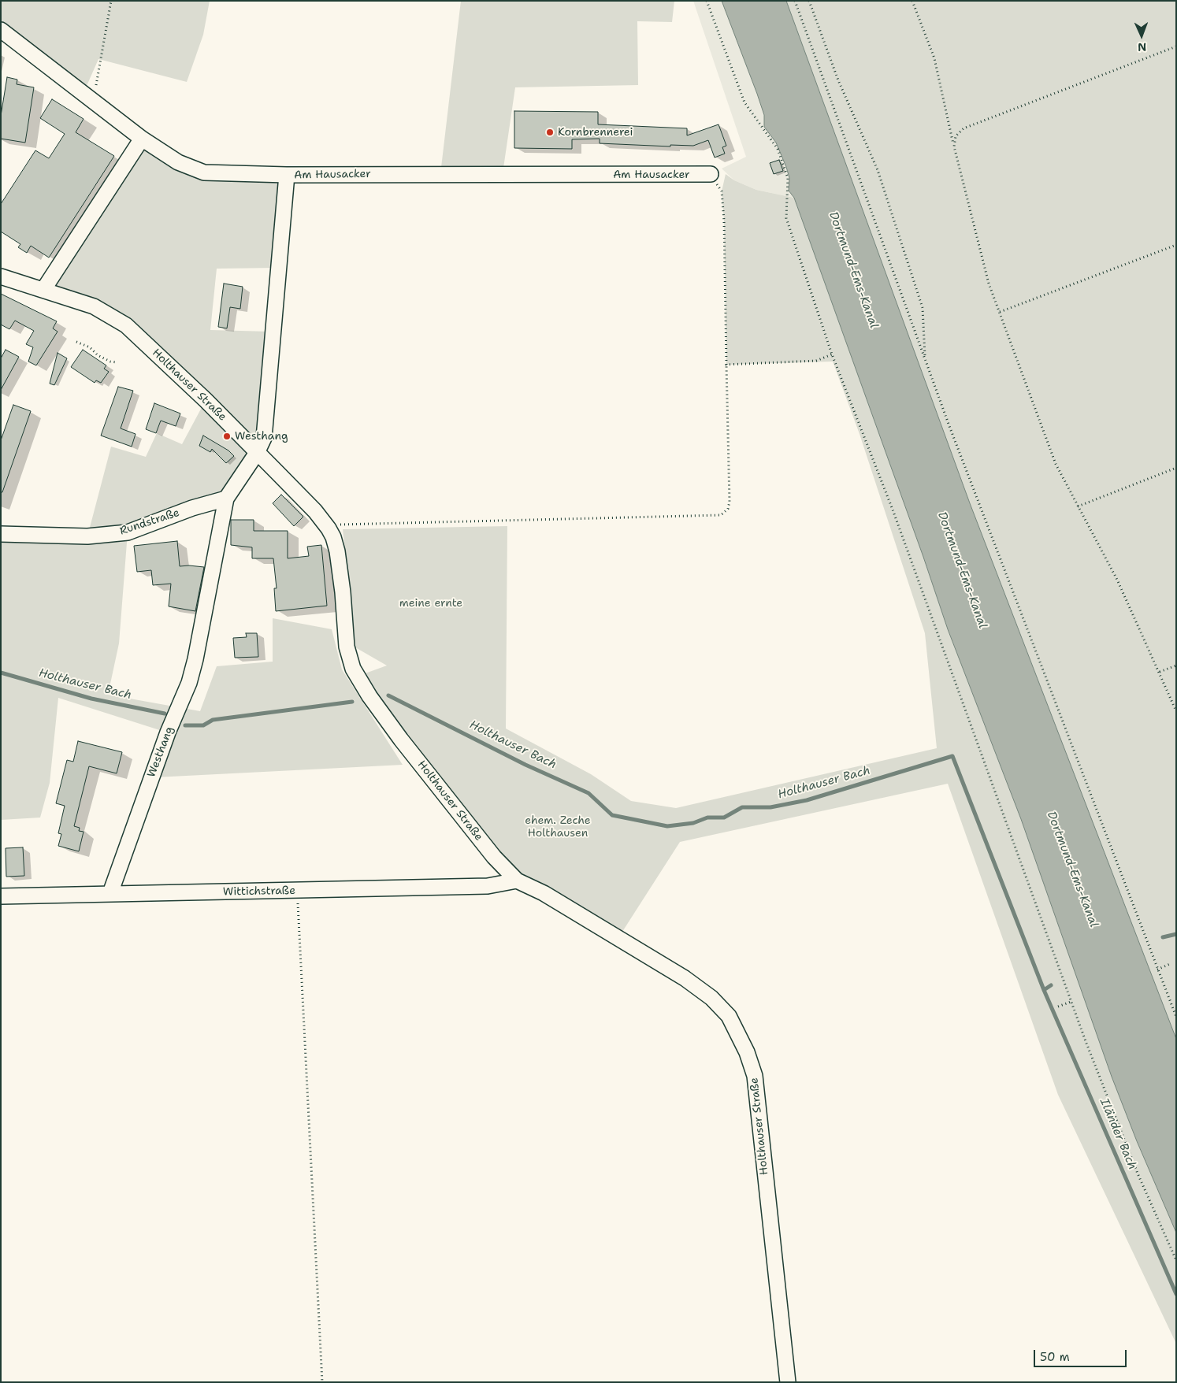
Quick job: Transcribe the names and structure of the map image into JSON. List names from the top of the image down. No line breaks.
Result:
{"streets":{"street":["Am Hausacker","Holthauser Straße","Rundstraße","Westhang","Wittichstraße"]},"crossings":[["Am Hausacker","Westhang"],["Holthauser Straße","Westhang"],["Holthauser Straße","Wittichstraße"],["Rundstraße","Westhang"],["Westhang","Wittichstraße"]],"water":["Dortmund-Ems-Kanal","Holthauser Bach","Iländer Bach"],"parks":["meine ernte","ehem. Zeche Holthausen"],"places":["Kornbrennerei","Westhang"],"scale_bar":"50 m","north":"bottom"}
